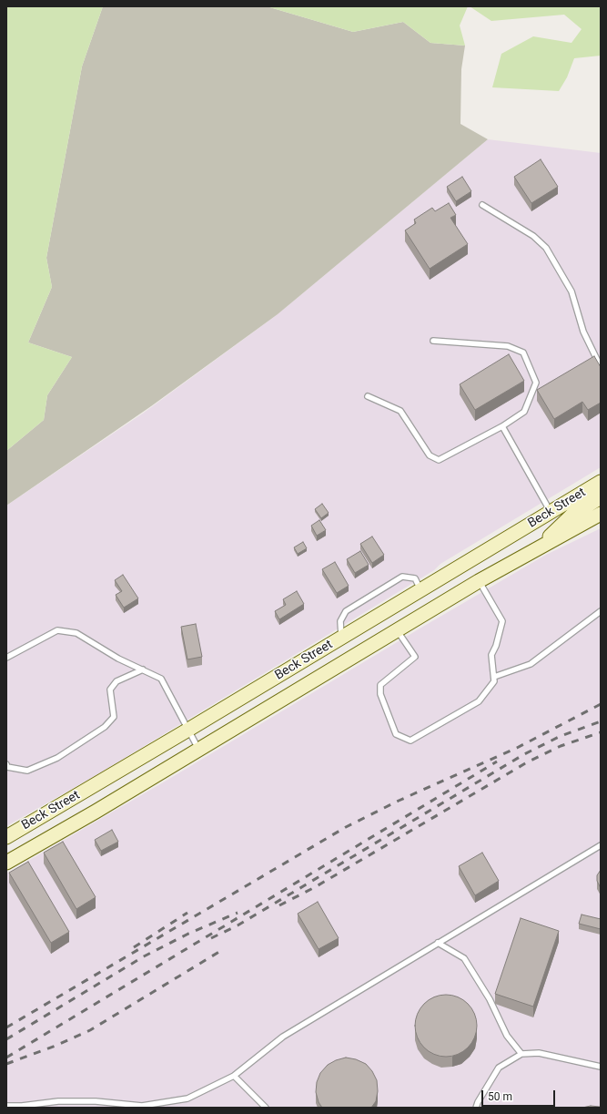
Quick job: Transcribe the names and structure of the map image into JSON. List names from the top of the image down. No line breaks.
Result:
{"streets":{"main road":["Beck Street"]},"scale_bar":"50 m"}
